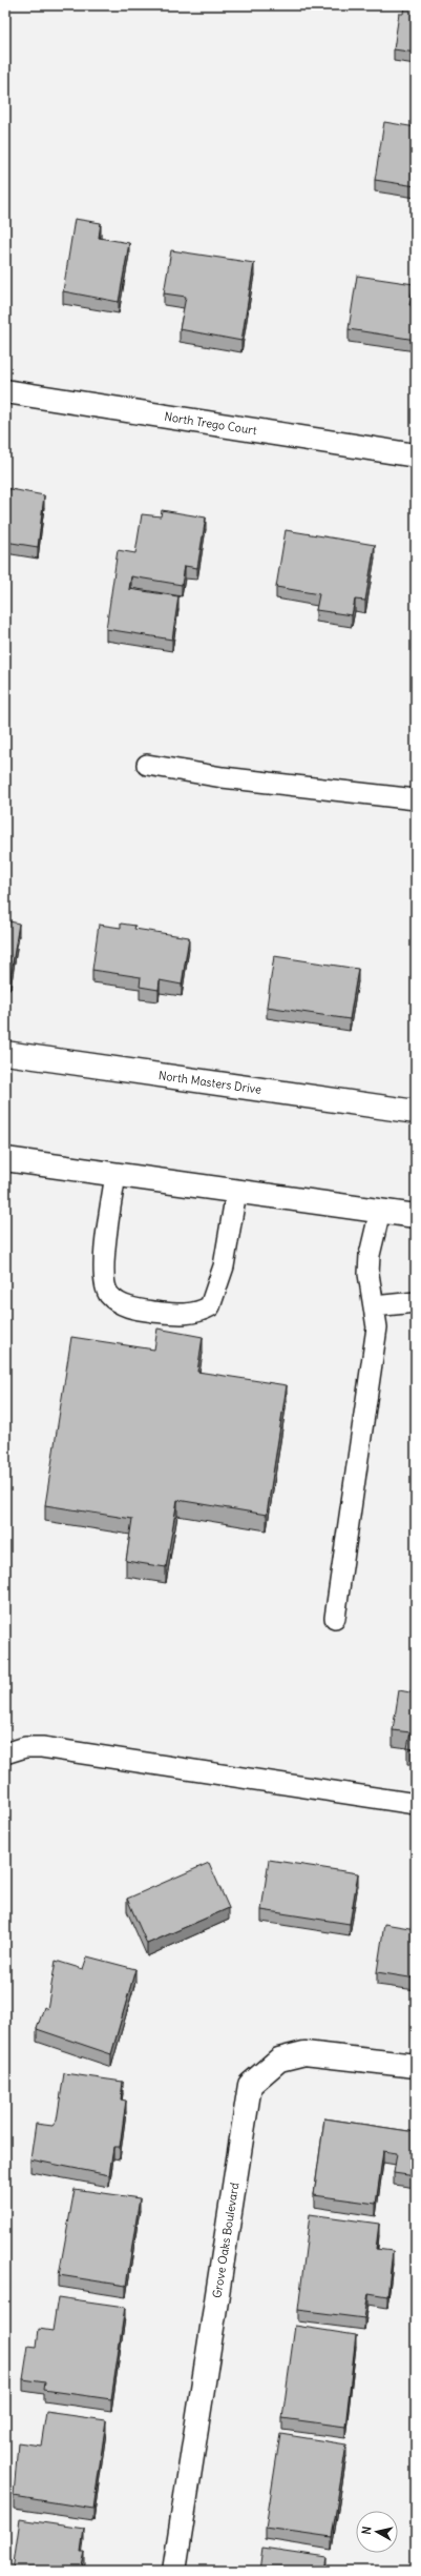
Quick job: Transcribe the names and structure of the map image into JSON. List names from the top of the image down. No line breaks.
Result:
{"streets":{"street":["North Trego Court","North Masters Drive","Grove Oaks Boulevard"]},"north":"left"}
